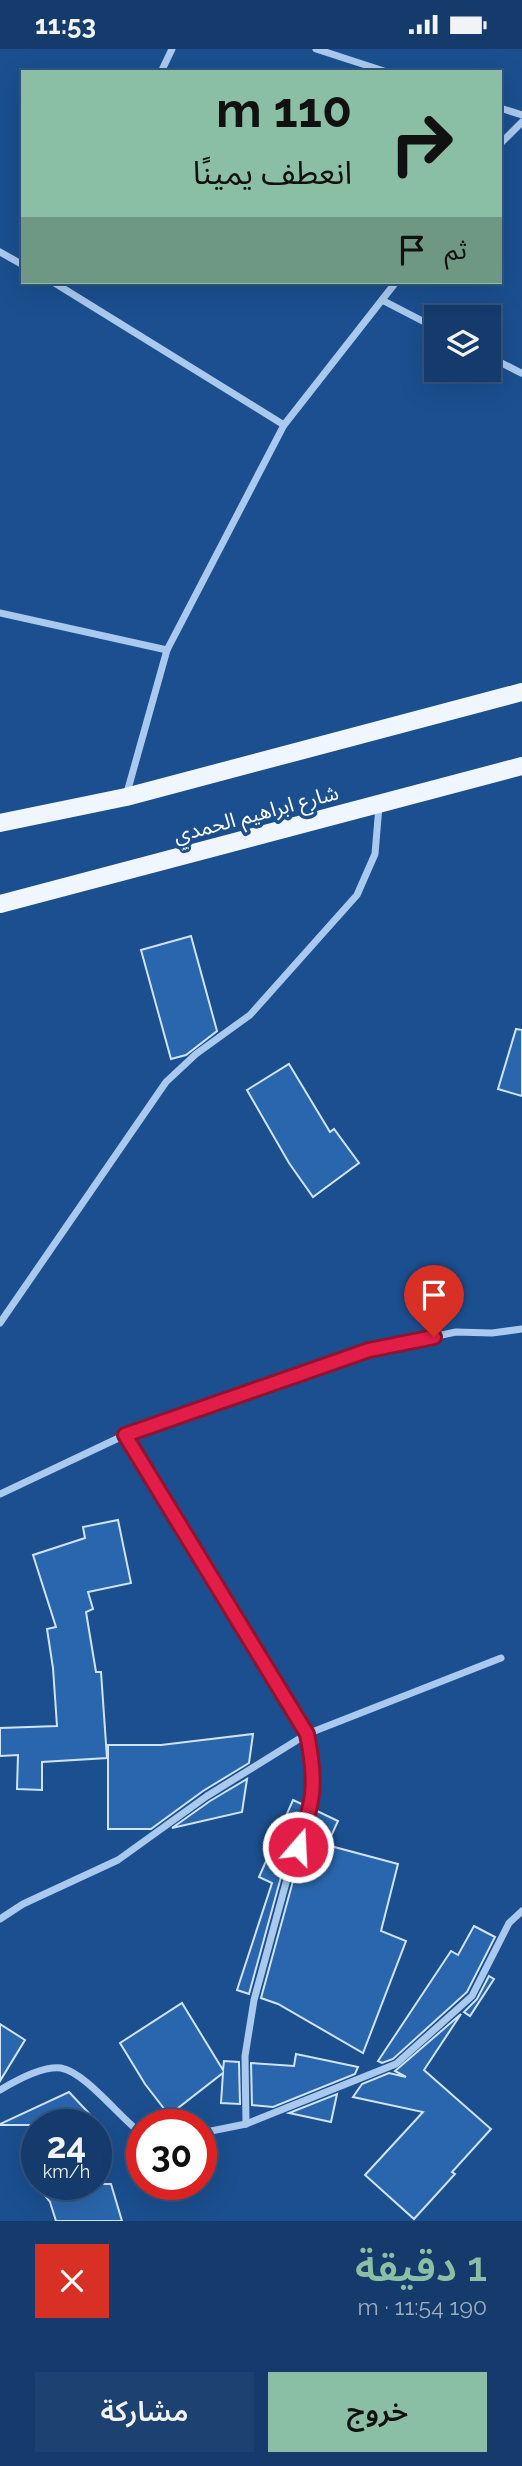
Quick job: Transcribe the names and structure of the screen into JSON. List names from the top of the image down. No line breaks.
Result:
{"streets":{"main road":["شارع ابراهيم الحمدي"]},"page":{"status":"11:53","turn":["110 m","انعطف يمينًا"],"then":"ثم","speed":"24 km/h","limit":"30","heading":["1 دقيقة","190 m · 11:54"],"buttons":["خروج","مشاركة"]}}
